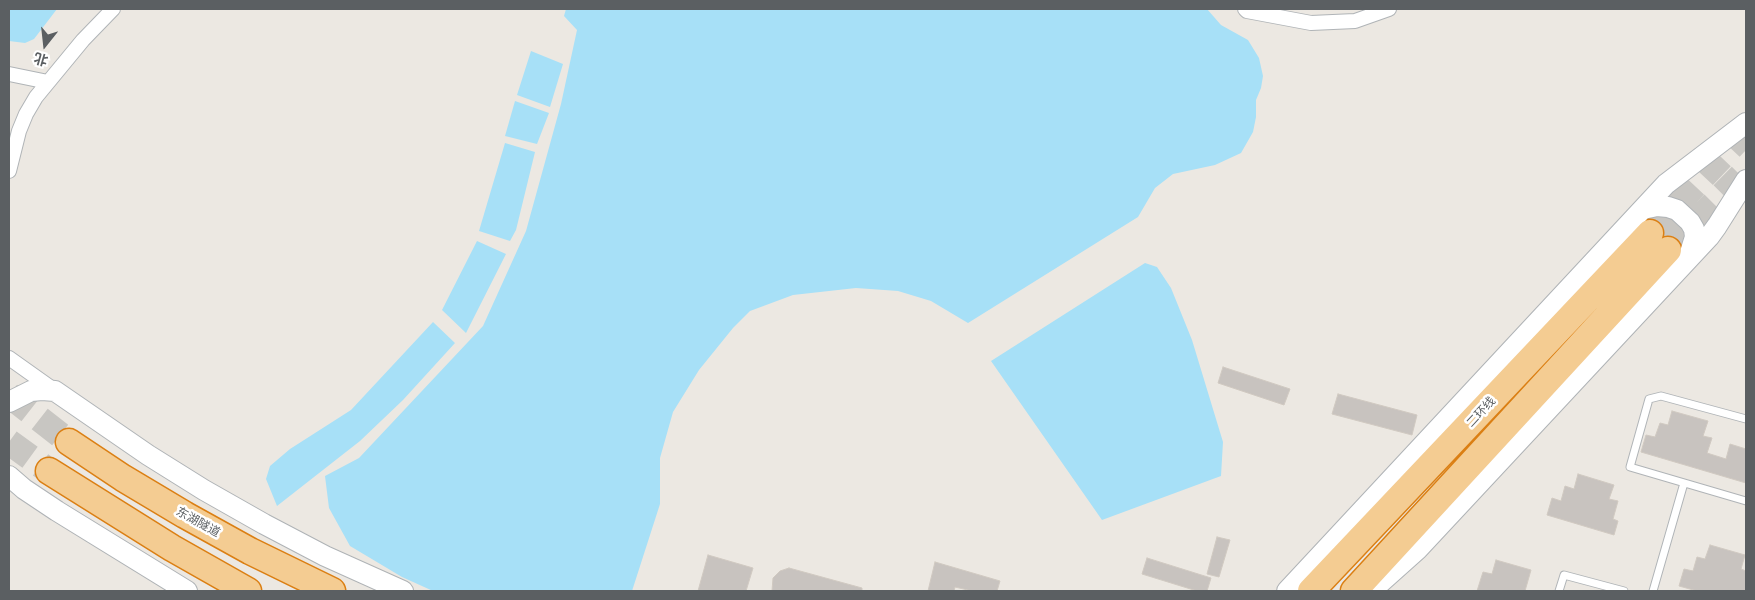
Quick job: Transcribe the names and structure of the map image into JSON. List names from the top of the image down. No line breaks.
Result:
{"streets":{"highway":["二环线","东湖隧道"]},"north":"bottom"}
